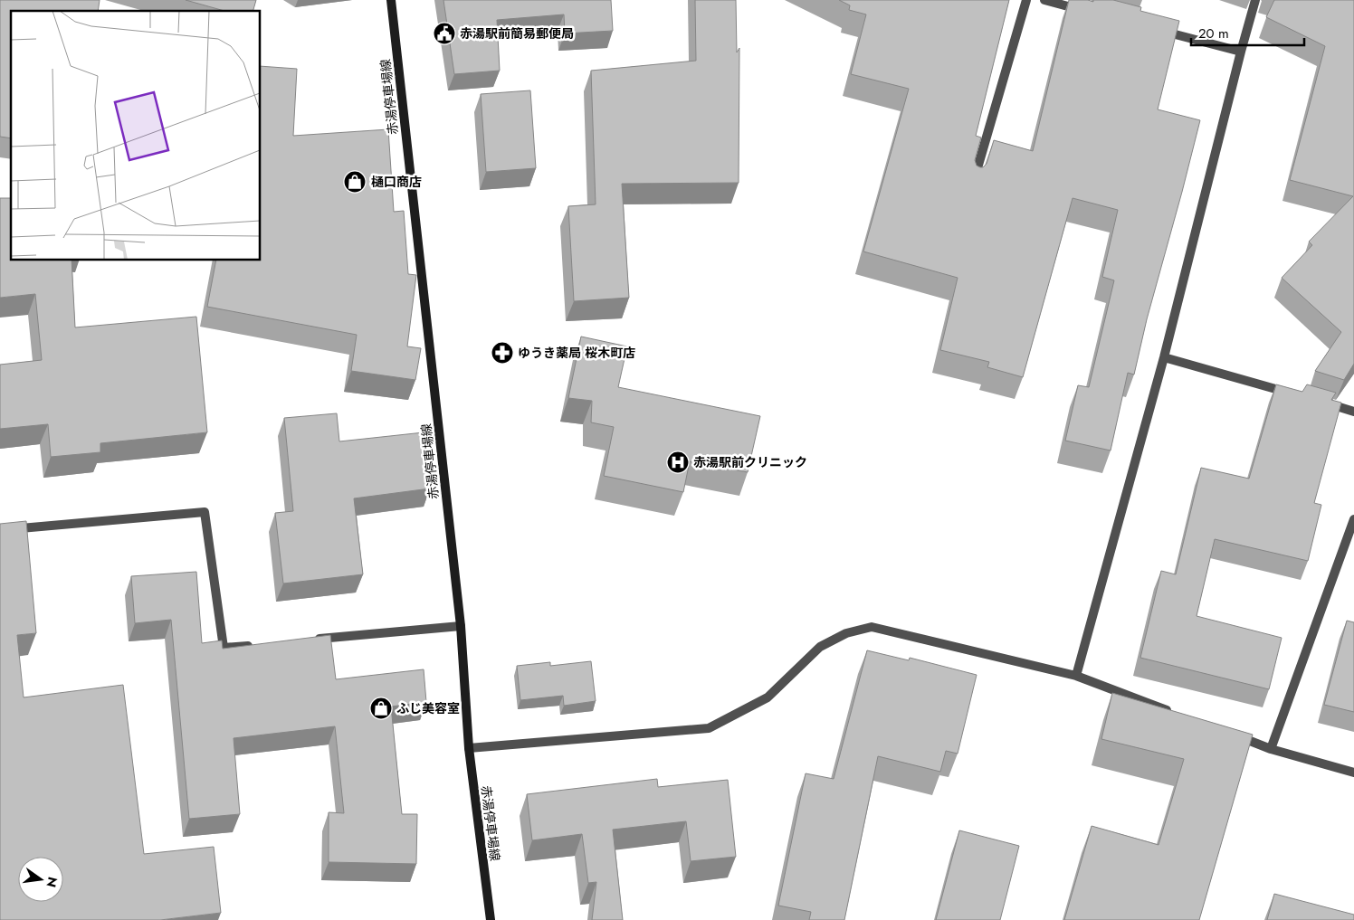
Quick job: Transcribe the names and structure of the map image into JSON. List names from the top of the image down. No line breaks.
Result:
{"streets":{"main road":["赤湯停車場線"]},"places":{"public building":["赤湯駅前簡易郵便局"],"shop":["樋口商店","ふじ美容室"],"pharmacy":["ゆうき薬局 桜木町店"],"hospital":["赤湯駅前クリニック"]},"scale_bar":"20 m","north":"right"}
